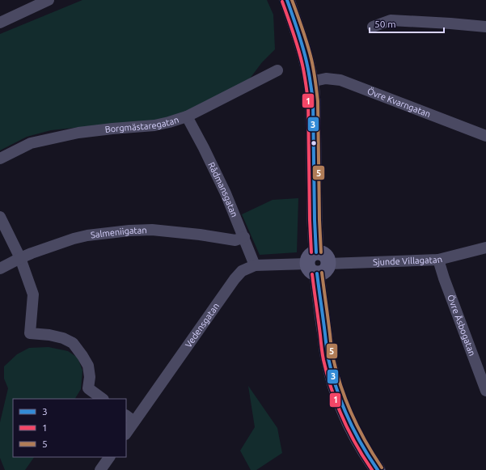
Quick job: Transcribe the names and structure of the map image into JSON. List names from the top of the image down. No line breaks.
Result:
{"streets":{"street":["Övre Kvarngatan","Borgmästaregatan","Rådmansgatan","Salmeniigatan","Sjunde Villagatan","Vedensgatan","Övre Åsbogatan"]},"crossings":[["Borgmästaregatan","Rådmansgatan"],["Rådmansgatan","Salmeniigatan"],["Rådmansgatan","Vedensgatan"],["Sjunde Villagatan","Vedensgatan"],["Sjunde Villagatan","Övre Åsbogatan"]],"lines":["transit line 3","transit line 5","transit line 1"],"legend":["3","1","5"],"scale_bar":"50 m"}
